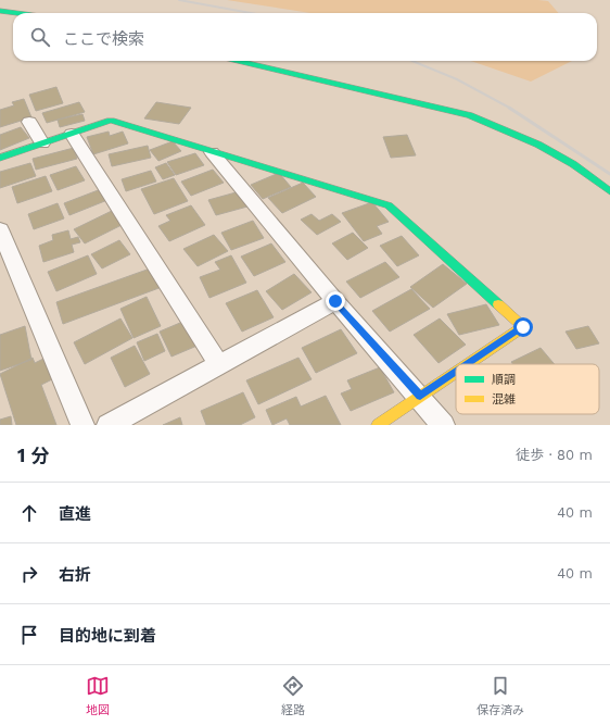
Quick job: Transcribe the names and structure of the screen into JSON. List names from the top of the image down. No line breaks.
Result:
{"legend":["順調","混雑"],"page":{"search":"ここで検索","heading":["1 分","徒歩 · 80 m"],"list":[["直進","40 m"],["右折","40 m"],"目的地に到着"],"nav":["地図","経路","保存済み"]}}
